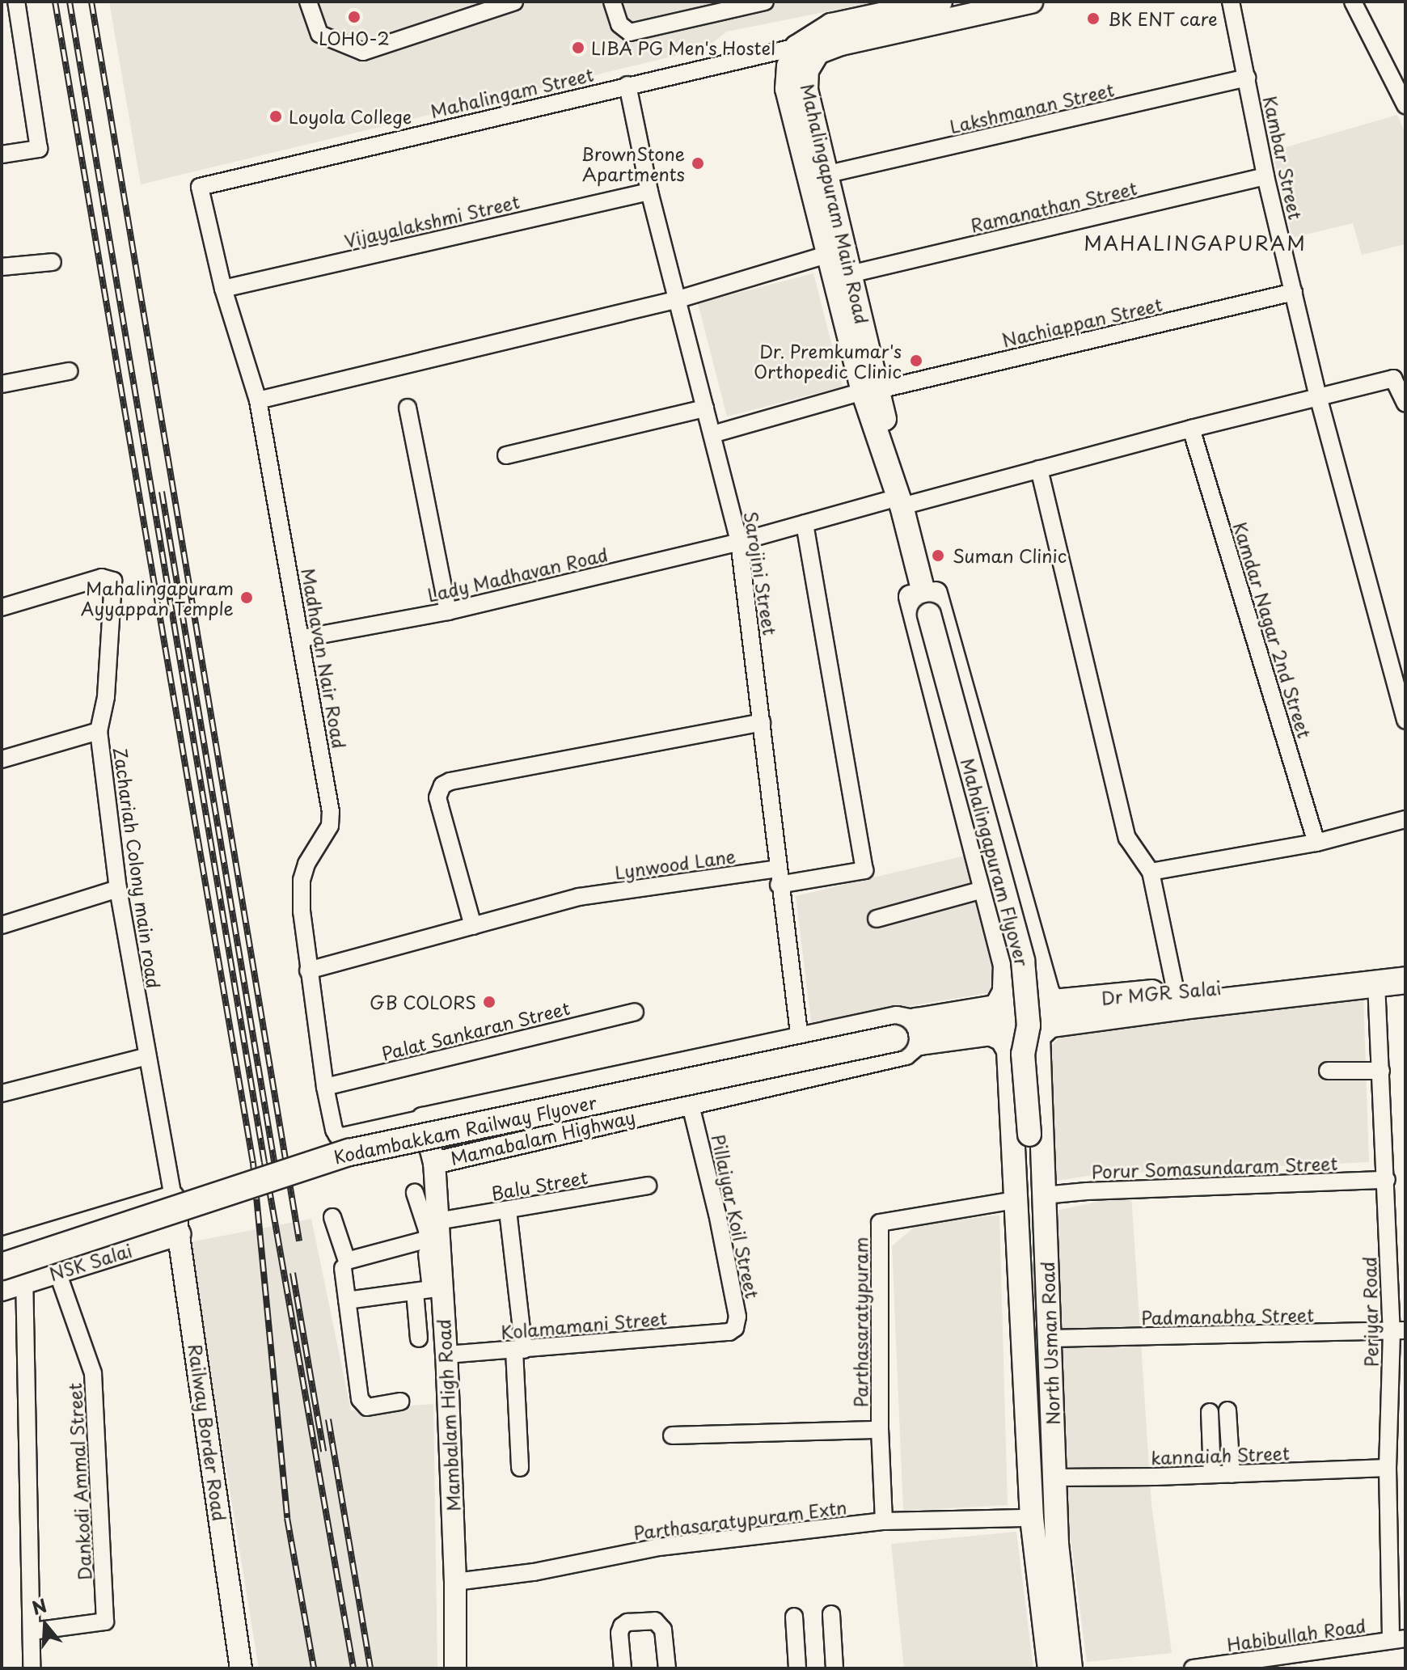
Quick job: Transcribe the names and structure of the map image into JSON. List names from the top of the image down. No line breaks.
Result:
{"streets":{"main road":["Mahalingapuram Main Road","Mahalingapuram Flyover","Dr MGR Salai","Kodambakkam Railway Flyover","North Usman Road"],"street":["Mahalingam Street","Lakshmanan Street","Kambar Street","Ramanathan Street","Vijayalakshmi Street","Nachiappan Street","Sarojini Street","Lady Madhavan Road","Kamdar Nagar 2nd Street","Madhavan Nair Road","Lynwood Lane","Zachariah Colony main road","Palat Sankaran Street","Mamabalam Highway","Porur Somasundaram Street","Balu Street","Pillaiyar Koil Street","NSK Salai","Periyar Road","Padmanabha Street","Parthasaratypuram","Kolamamani Street","Mambalam High Road","Railway Border Road","kannaiah Street","Dankodi Ammal Street","Parthasaratypuram Extn","Habibullah Road"]},"crossings":[["Mahalingam Street","Mahalingapuram Main Road"],["Mahalingam Street","Sarojini Street"],["Mahalingam Street","Madhavan Nair Road"],["Lakshmanan Street","Kambar Street"],["Lakshmanan Street","Mahalingapuram Main Road"],["Kambar Street","Ramanathan Street"],["Kambar Street","Nachiappan Street"],["Kambar Street","Lady Madhavan Road"],["Mahalingapuram Main Road","Ramanathan Street"],["Mahalingapuram Main Road","Nachiappan Street"],["Mahalingapuram Main Road","Lady Madhavan Road"],["Mahalingapuram Main Road","Mahalingapuram Flyover"],["Vijayalakshmi Street","Sarojini Street"],["Vijayalakshmi Street","Madhavan Nair Road"],["Nachiappan Street","Sarojini Street"],["Sarojini Street","Lady Madhavan Road"],["Sarojini Street","Lynwood Lane"],["Lady Madhavan Road","Kamdar Nagar 2nd Street"],["Lady Madhavan Road","Madhavan Nair Road"],["Lady Madhavan Road","Lynwood Lane"],["Madhavan Nair Road","Lynwood Lane"],["Madhavan Nair Road","Palat Sankaran Street"],["Madhavan Nair Road","Mamabalam Highway"],["Mahalingapuram Flyover","North Usman Road"],["Mahalingapuram Flyover","kannaiah Street"],["Zachariah Colony main road","Railway Border Road"],["Dr MGR Salai","Kodambakkam Railway Flyover"],["Dr MGR Salai","Mamabalam Highway"],["Dr MGR Salai","Periyar Road"],["Dr MGR Salai","North Usman Road"],["Kodambakkam Railway Flyover","Mamabalam Highway"],["Mamabalam Highway","Pillaiyar Koil Street"],["Mamabalam Highway","Mambalam High Road"],["Porur Somasundaram Street","Periyar Road"],["Porur Somasundaram Street","North Usman Road"],["Balu Street","Mambalam High Road"],["Pillaiyar Koil Street","Kolamamani Street"],["NSK Salai","Railway Border Road"],["NSK Salai","Dankodi Ammal Street"],["Periyar Road","Padmanabha Street"],["Periyar Road","kannaiah Street"],["Periyar Road","Habibullah Road"],["Padmanabha Street","North Usman Road"],["Parthasaratypuram","North Usman Road"],["Parthasaratypuram","Parthasaratypuram Extn"],["Kolamamani Street","Mambalam High Road"],["North Usman Road","kannaiah Street"],["North Usman Road","Parthasaratypuram Extn"],["Mambalam High Road","Parthasaratypuram Extn"]],"districts":["MAHALINGAPURAM"],"places":["LOHO-2","BK ENT care","LIBA PG Men's Hostel","Loyola College","BrownStone Apartments","Dr. Premkumar's Orthopedic Clinic","Suman Clinic","Mahalingapuram Ayyappan Temple","GB COLORS"],"north":"top"}
